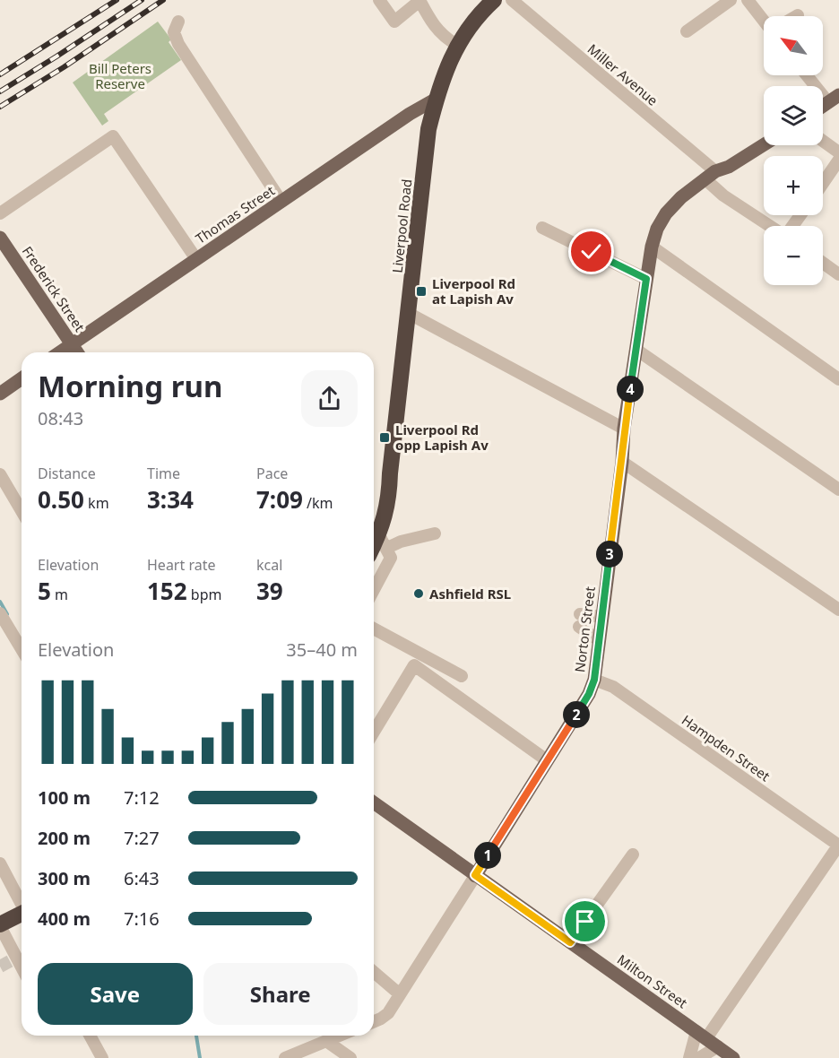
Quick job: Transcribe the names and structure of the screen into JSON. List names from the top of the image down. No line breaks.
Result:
{"streets":{"highway":["Liverpool Road"],"main road":["Thomas Street","Frederick Street","Norton Street","Milton Street"],"street":["Miller Avenue","Hampden Street"]},"crossings":[["Miller Avenue","Norton Street"],["Thomas Street","Liverpool Road"],["Thomas Street","Frederick Street"],["Norton Street","Hampden Street"],["Norton Street","Milton Street"]],"parks":["Bill Peters Reserve"],"places":{"transit":["Liverpool Rd at Lapish Av","Liverpool Rd opp Lapish Av"],"other":["Ashfield RSL"]},"north":"top left","page":{"map_buttons":["+","−"],"heading":["Morning run","08:43"],"pins":["4","3","2","1"],"stats":[["Distance","0.50 km"],["Time","3:34"],["Pace","7:09 /km"],["Elevation","5 m"],["Heart rate","152 bpm"],["kcal","39"]],"chart":["Elevation","35–40 m"],"list":[{"name":"100 m","note":"7:12"},{"name":"200 m","note":"7:27"},{"name":"300 m","note":"6:43"},{"name":"400 m","note":"7:16"}],"buttons":["Save","Share"]}}
